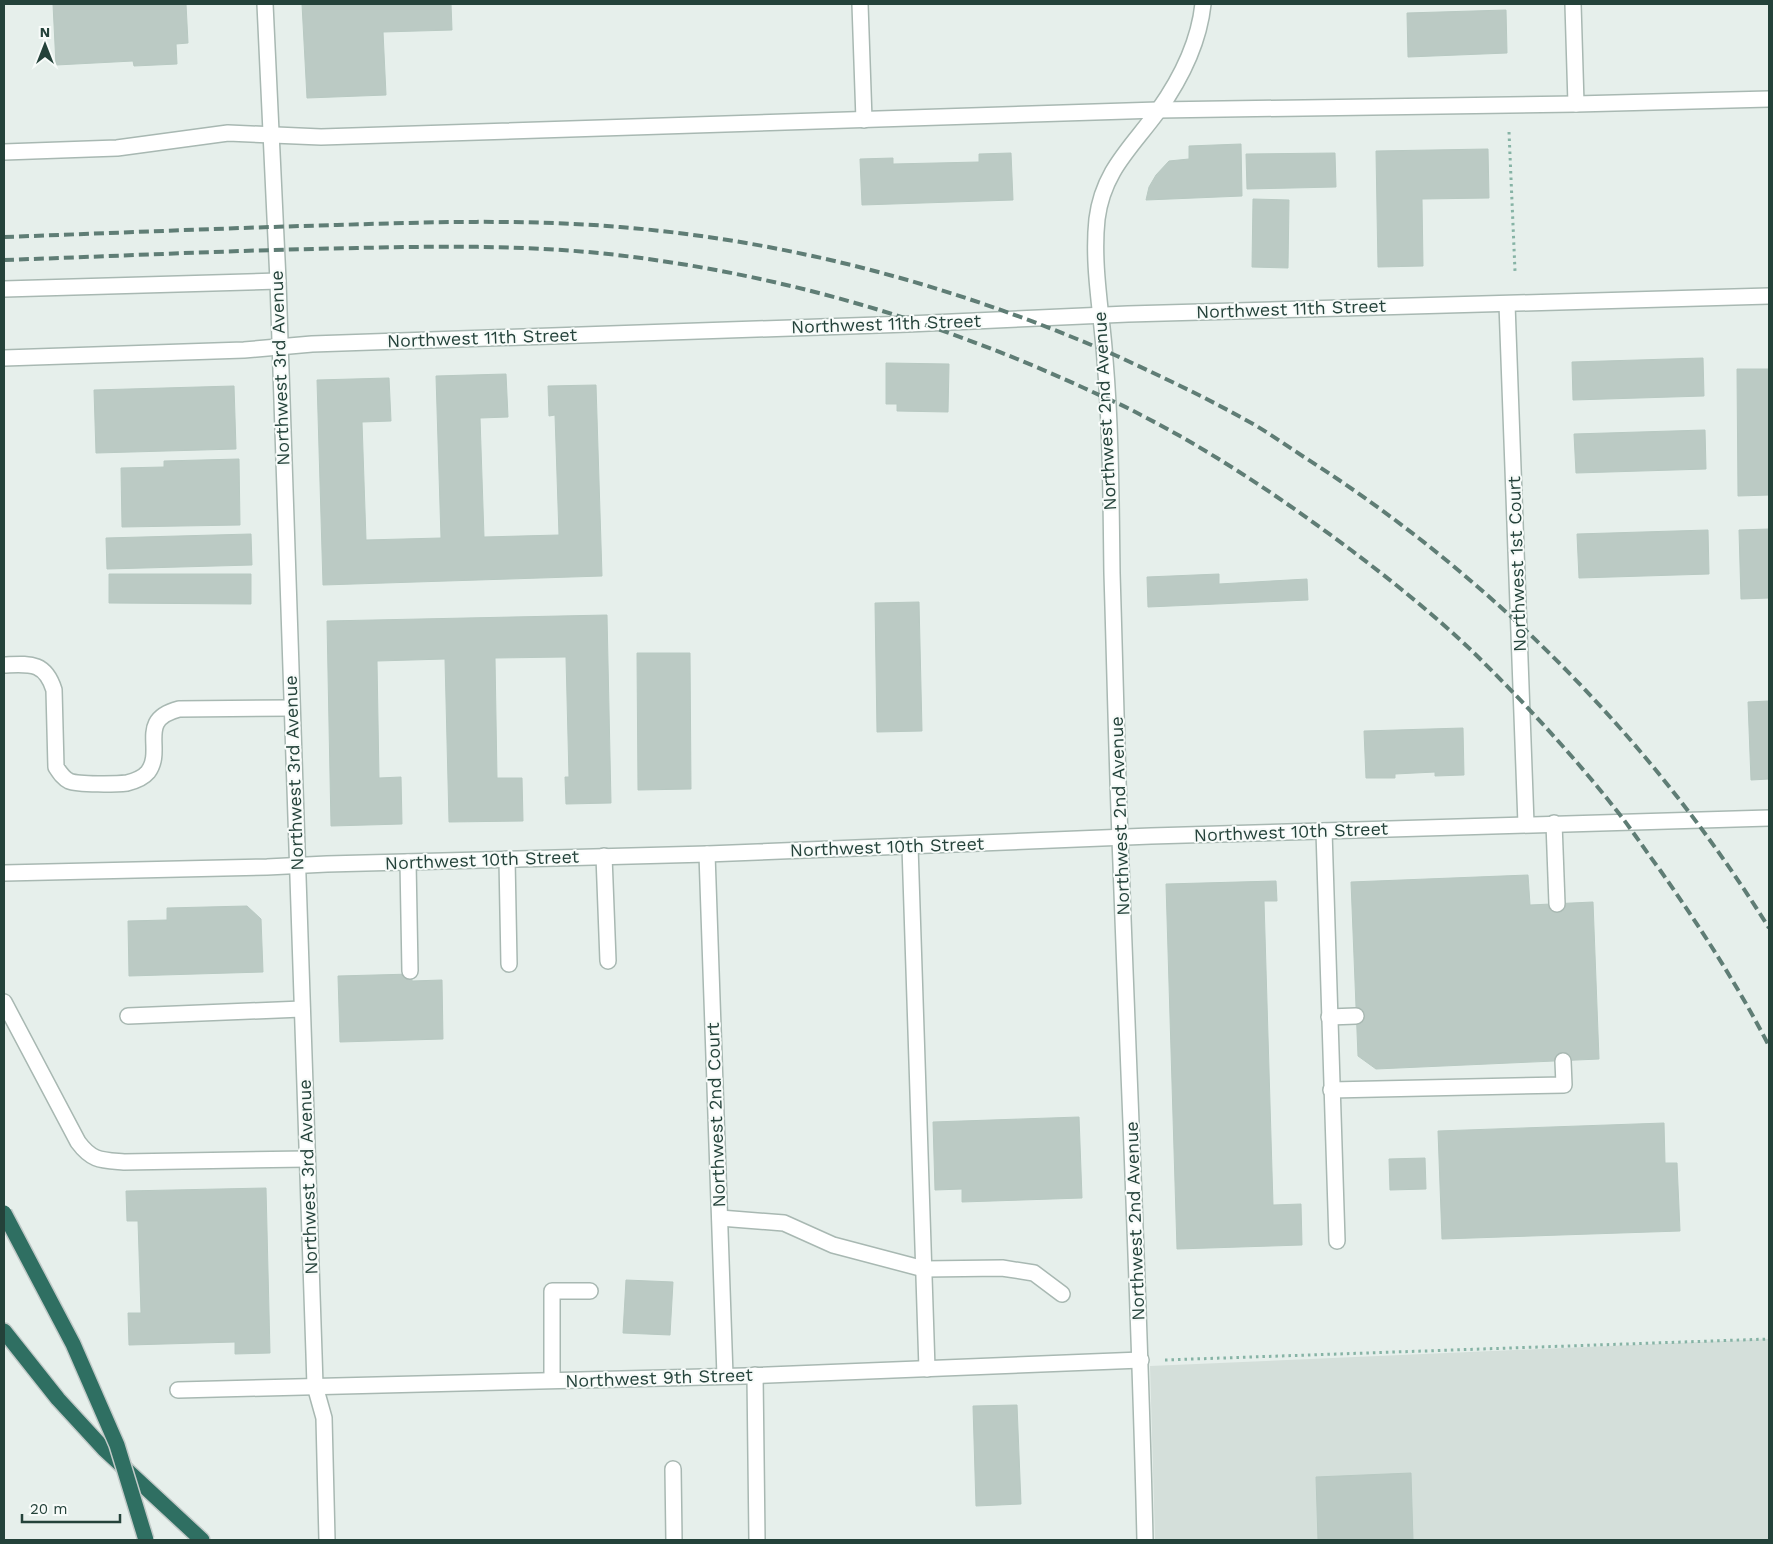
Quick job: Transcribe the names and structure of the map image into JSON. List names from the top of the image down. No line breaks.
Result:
{"streets":{"street":["Northwest 11th Street","Northwest 3rd Avenue","Northwest 2nd Avenue","Northwest 1st Court","Northwest 10th Street","Northwest 2nd Court","Northwest 9th Street"]},"crossings":[["Northwest 11th Street","Northwest 3rd Avenue"],["Northwest 11th Street","Northwest 2nd Avenue"],["Northwest 11th Street","Northwest 1st Court"],["Northwest 3rd Avenue","Northwest 10th Street"],["Northwest 3rd Avenue","Northwest 9th Street"],["Northwest 2nd Avenue","Northwest 10th Street"],["Northwest 2nd Avenue","Northwest 9th Street"],["Northwest 1st Court","Northwest 10th Street"],["Northwest 10th Street","Northwest 2nd Court"],["Northwest 2nd Court","Northwest 9th Street"]],"scale_bar":"20 m","north":"top"}
